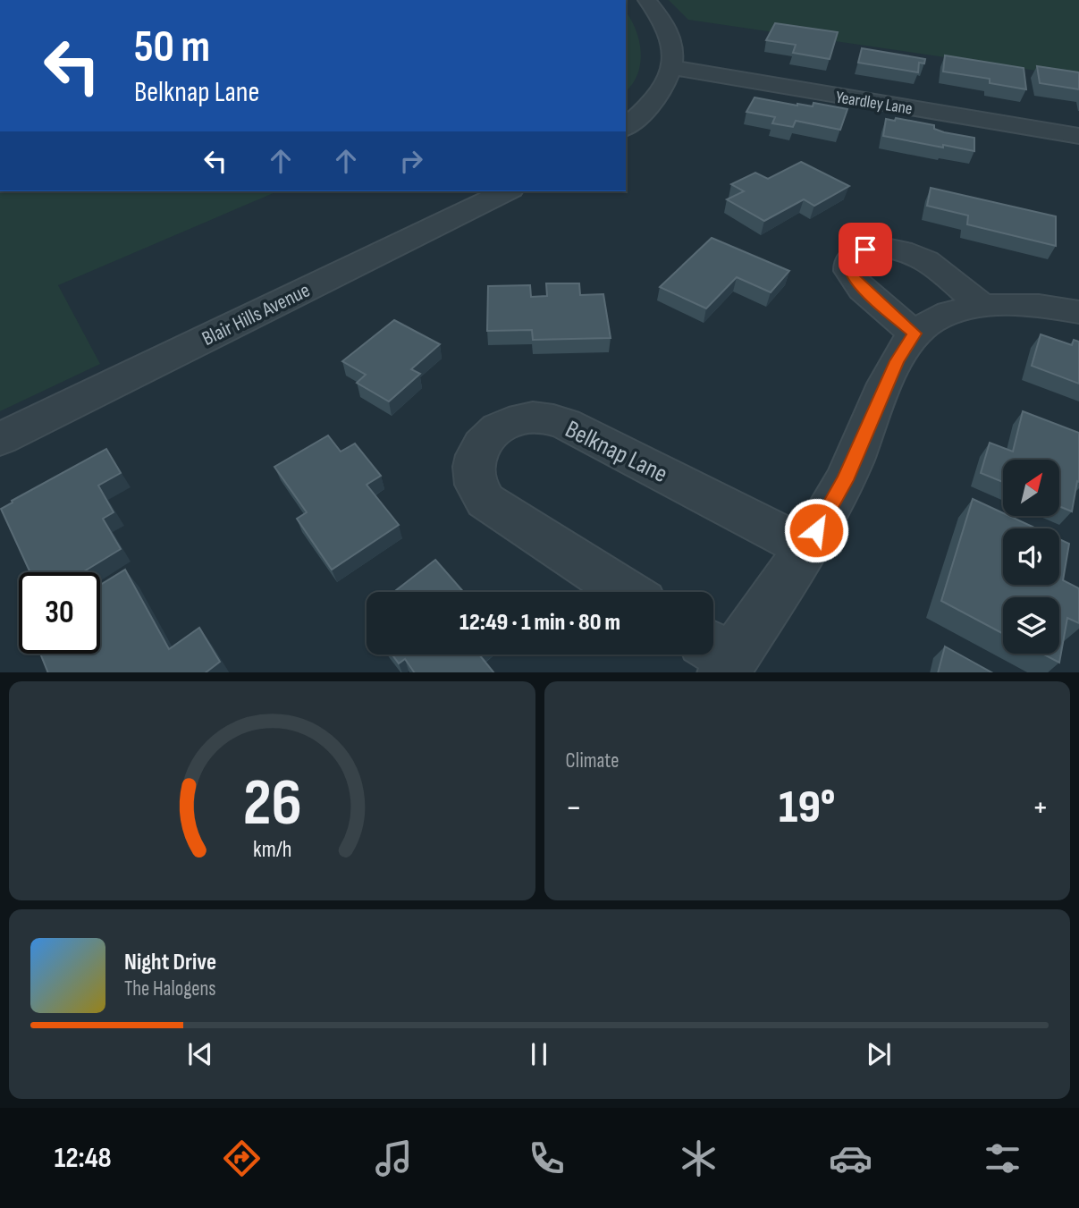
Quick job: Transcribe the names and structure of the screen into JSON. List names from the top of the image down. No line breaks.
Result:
{"streets":{"street":["Yeardley Lane","Blair Hills Avenue","Belknap Lane"]},"north":"top right","page":{"turn":["50 m","Belknap Lane"],"limit":"30","trip":"12:49 · 1 min · 80 m","tile":"Climate","heat":["−","19°","+"],"song":["Night Drive","The Halogens"],"tabs":"12:48","gauge":["26","km/h"]}}
